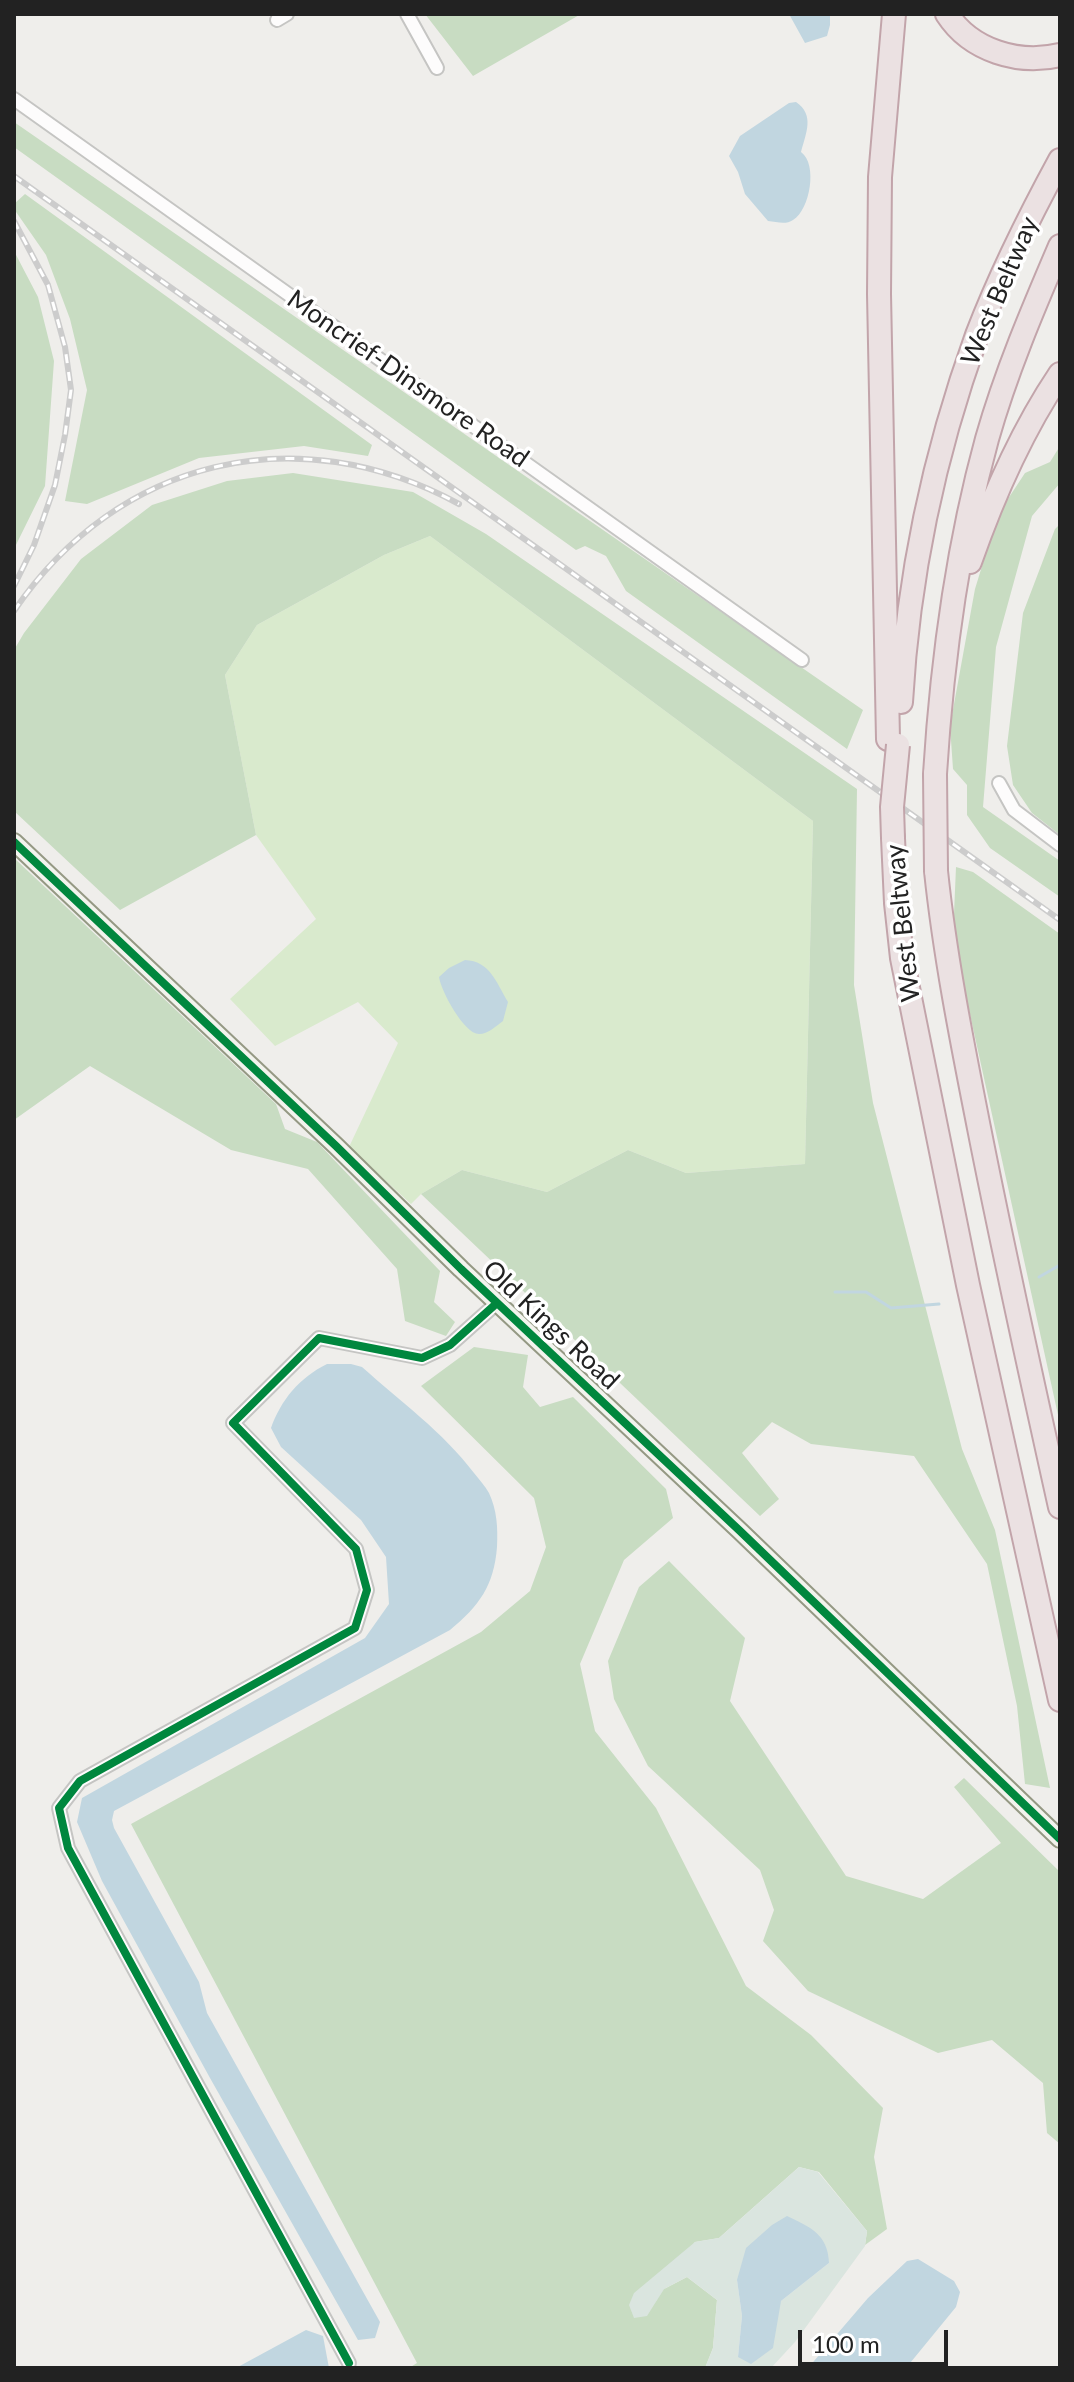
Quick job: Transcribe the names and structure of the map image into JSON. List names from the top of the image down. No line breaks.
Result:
{"streets":{"highway":["West Beltway"],"street":["Moncrief-Dinsmore Road","Old Kings Road"]},"scale_bar":"100 m"}
